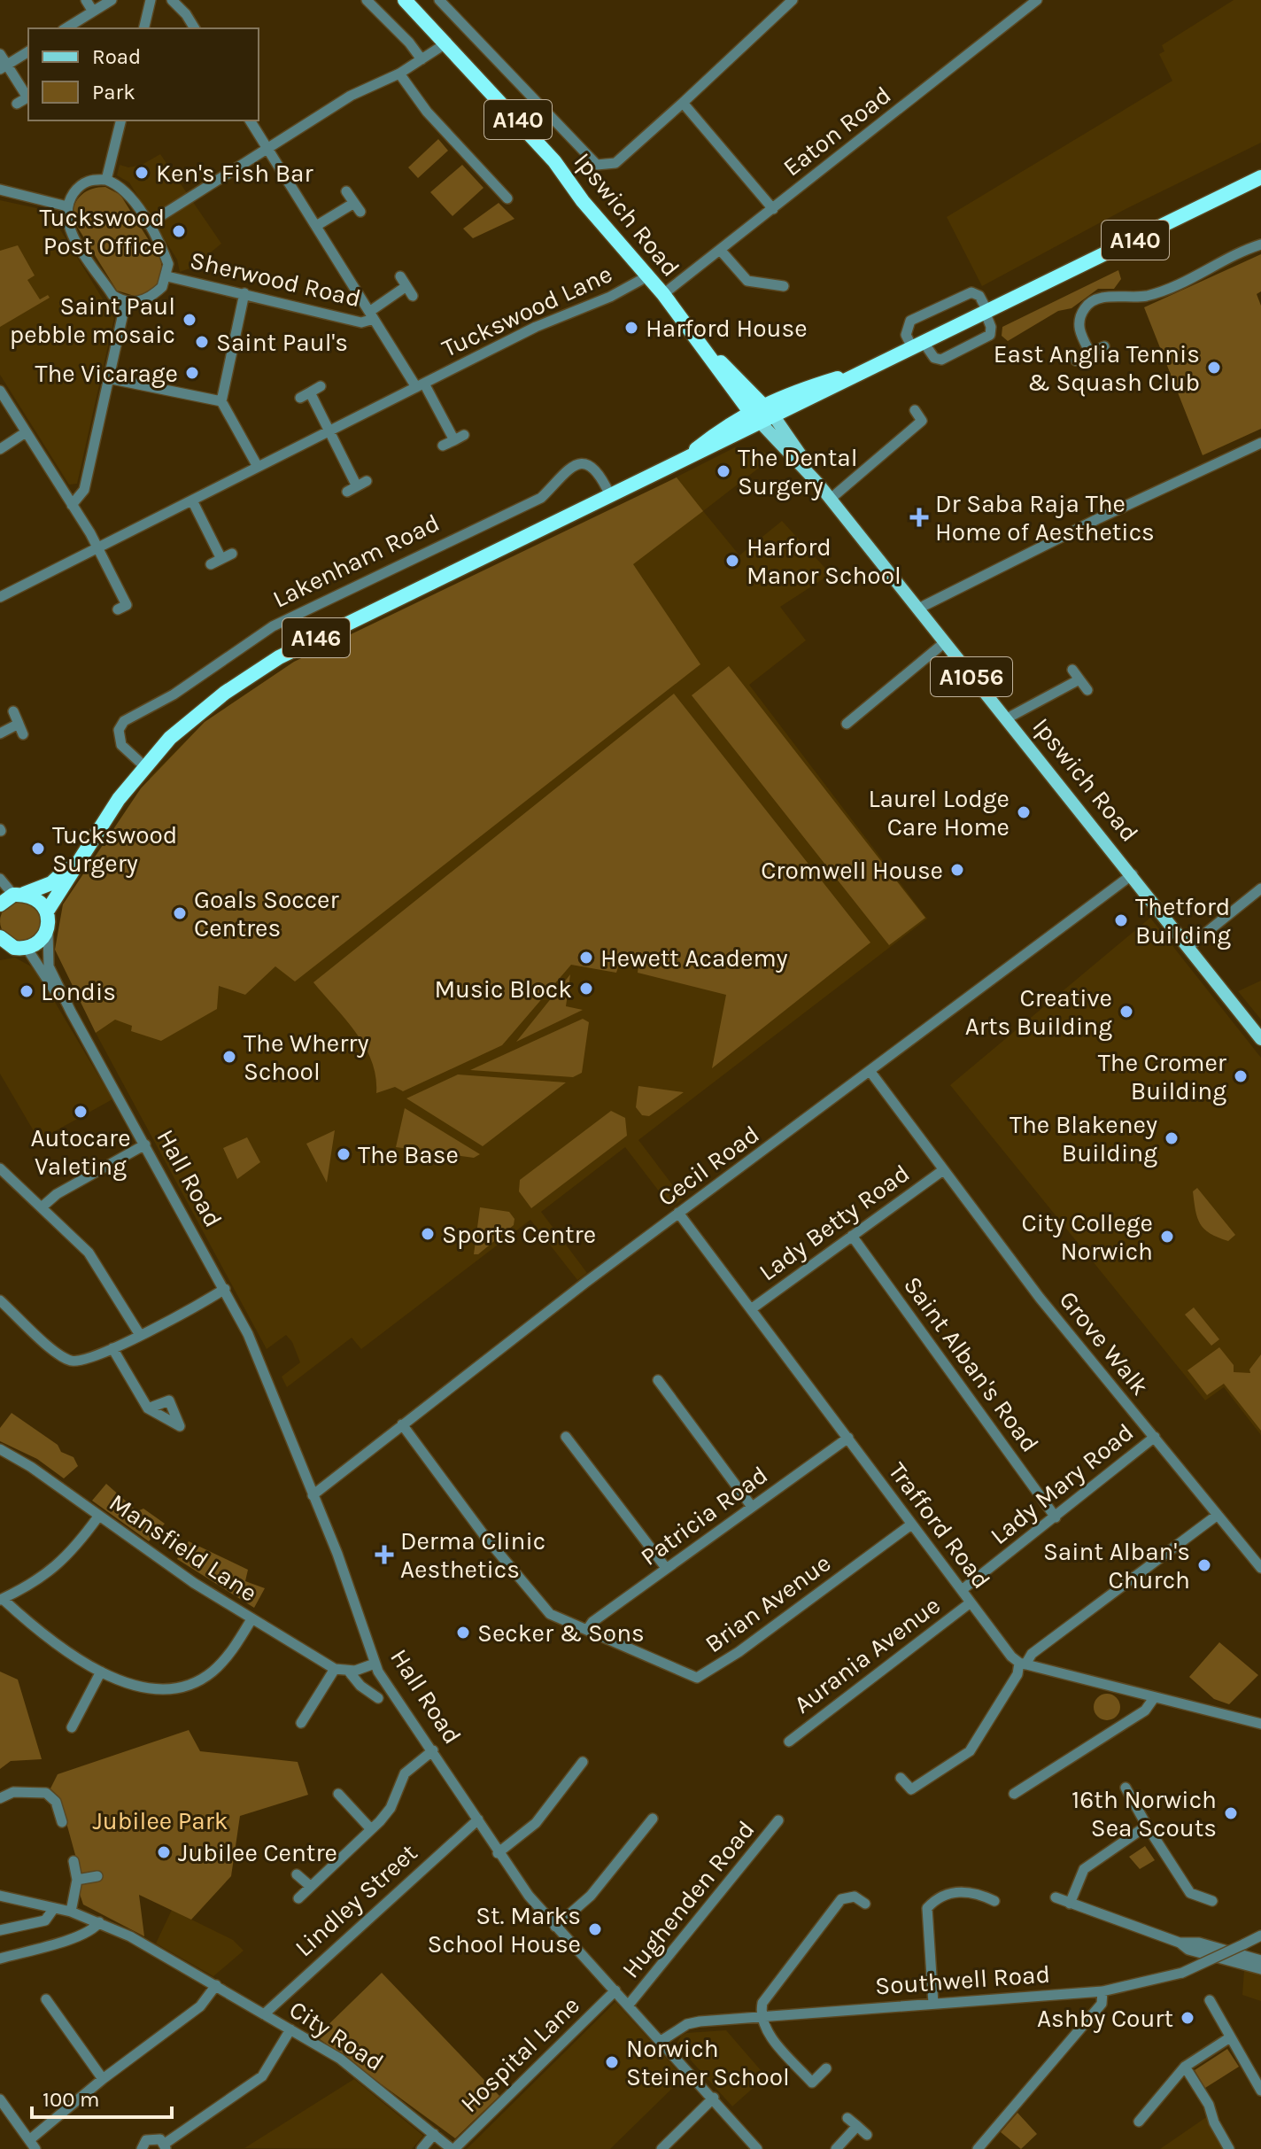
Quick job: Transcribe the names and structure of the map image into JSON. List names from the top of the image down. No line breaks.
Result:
{"streets":{"highway":["A140","Ipswich Road","A146","Hall Road"],"main road":["A1056"],"street":["Eaton Road","Sherwood Road","Tuckswood Lane","Lakenham Road","Cecil Road","Lady Betty Road","Grove Walk","Saint Alban's Road","Lady Mary Road","Patricia Road","Trafford Road","Mansfield Lane","Brian Avenue","Aurania Avenue","Hughenden Road","Lindley Street","Southwell Road","City Road","Hospital Lane"]},"crossings":[["A140","Ipswich Road"],["A140","A146"],["Eaton Road","Ipswich Road"],["Ipswich Road","Tuckswood Lane"],["Ipswich Road","A146"],["Ipswich Road","Cecil Road"],["Lakenham Road","A146"],["A146","Hall Road"],["Cecil Road","Hall Road"],["Cecil Road","Grove Walk"],["Cecil Road","Trafford Road"],["Cecil Road","Brian Avenue"],["Hall Road","Mansfield Lane"],["Hall Road","Hughenden Road"],["Hall Road","Lindley Street"],["Hall Road","Southwell Road"],["Hall Road","Hospital Lane"],["Lady Betty Road","Grove Walk"],["Lady Betty Road","Saint Alban's Road"],["Lady Betty Road","Trafford Road"],["Grove Walk","Lady Mary Road"],["Saint Alban's Road","Lady Mary Road"],["Lady Mary Road","Trafford Road"],["Patricia Road","Trafford Road"],["Patricia Road","Brian Avenue"],["Trafford Road","Brian Avenue"],["Trafford Road","Aurania Avenue"],["Lindley Street","City Road"],["City Road","Hospital Lane"]],"parks":["Jubilee Park"],"places":{"other":["Ken's Fish Bar","Tuckswood Post Office","Saint Paul pebble mosaic","Harford House","Saint Paul's","East Anglia Tennis & Squash Club","The Vicarage","The Dental Surgery","Harford Manor School","Laurel Lodge Care Home","Tuckswood Surgery","Cromwell House","Goals Soccer Centres","Thetford Building","Hewett Academy","Music Block","Londis","Creative Arts Building","The Wherry School","The Cromer Building","Autocare Valeting","The Blakeney Building","The Base","Sports Centre","City College Norwich","Saint Alban's Church","Secker & Sons","16th Norwich Sea Scouts","Jubilee Centre","St. Marks School House","Ashby Court","Norwich Steiner School"],"health":["Dr Saba Raja The Home of Aesthetics","Derma Clinic Aesthetics"]},"legend":["Road","Park"],"scale_bar":"100 m"}
